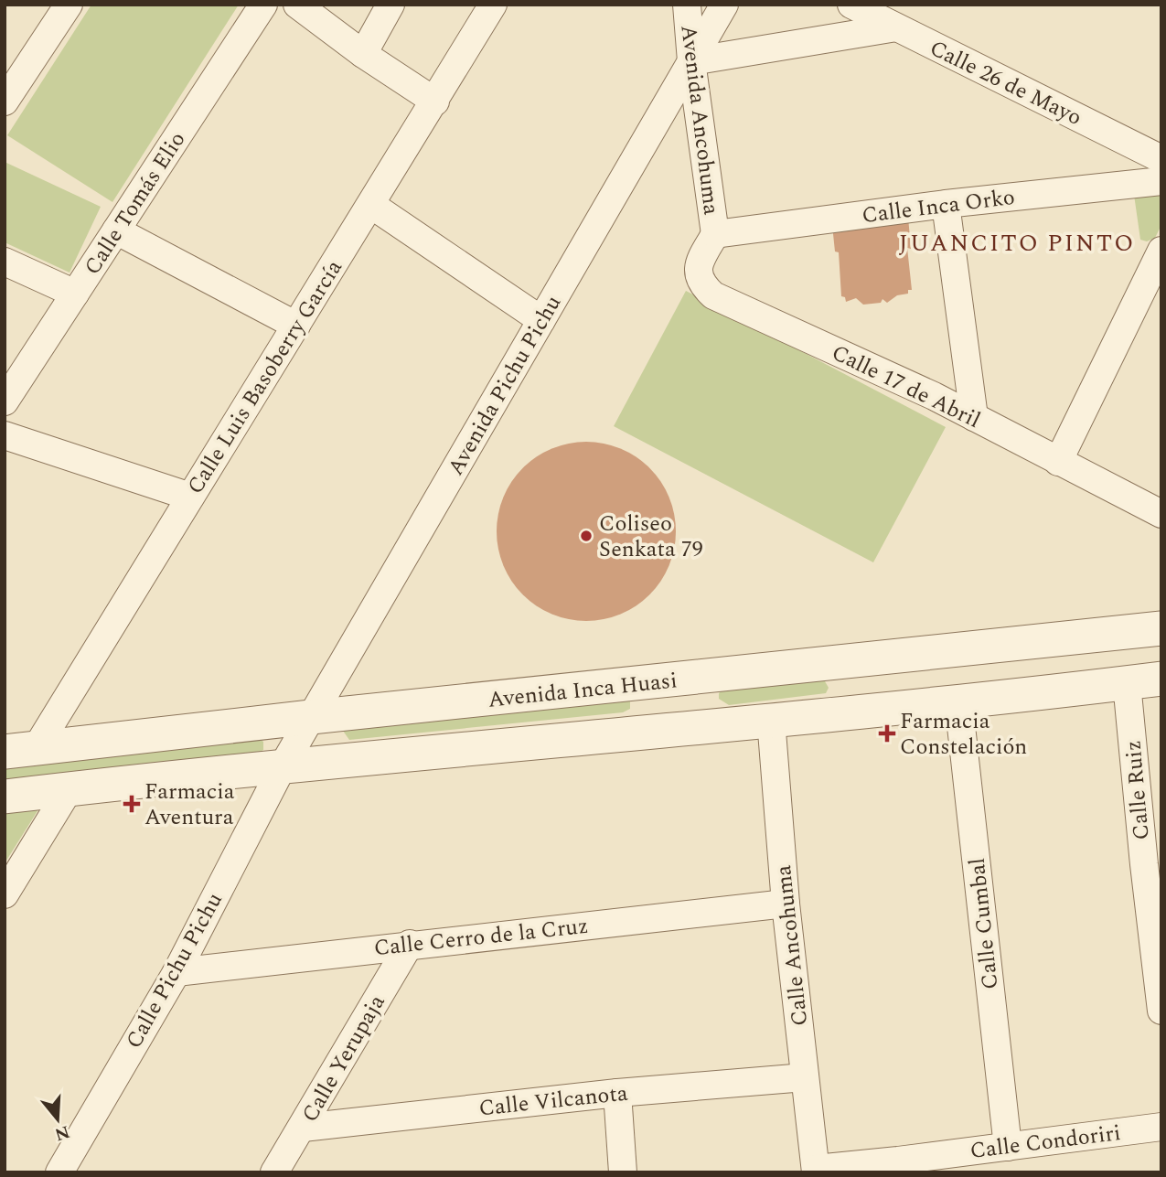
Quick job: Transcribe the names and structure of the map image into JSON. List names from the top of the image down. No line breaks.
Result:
{"streets":{"street":["Calle 26 de Mayo","Avenida Ancohuma","Calle Tomás Elio","Calle Inca Orko","Calle Luis Basoberry García","Avenida Pichu Pichu","Calle 17 de Abril","Avenida Inca Huasi","Calle Ruiz","Calle Cumbal","Calle Cerro de la Cruz","Calle Ancohuma","Calle Pichu Pichu","Calle Yerupaja","Calle Vilcanota","Calle Condoriri"]},"crossings":[["Avenida Ancohuma","Calle Inca Orko"],["Avenida Ancohuma","Avenida Pichu Pichu"],["Avenida Ancohuma","Calle 17 de Abril"],["Calle Inca Orko","Calle 17 de Abril"],["Calle Luis Basoberry García","Avenida Inca Huasi"],["Avenida Pichu Pichu","Avenida Inca Huasi"],["Avenida Pichu Pichu","Calle Pichu Pichu"],["Avenida Inca Huasi","Calle Ruiz"],["Avenida Inca Huasi","Calle Cumbal"],["Avenida Inca Huasi","Calle Ancohuma"],["Avenida Inca Huasi","Calle Pichu Pichu"],["Calle Cumbal","Calle Condoriri"],["Calle Cerro de la Cruz","Calle Ancohuma"],["Calle Cerro de la Cruz","Calle Pichu Pichu"],["Calle Cerro de la Cruz","Calle Yerupaja"],["Calle Ancohuma","Calle Vilcanota"],["Calle Ancohuma","Calle Condoriri"],["Calle Yerupaja","Calle Vilcanota"]],"districts":["JUANCITO PINTO"],"places":{"other":["Coliseo Senkata 79"],"health":["Farmacia Constelación","Farmacia Aventura"]},"north":"bottom"}
